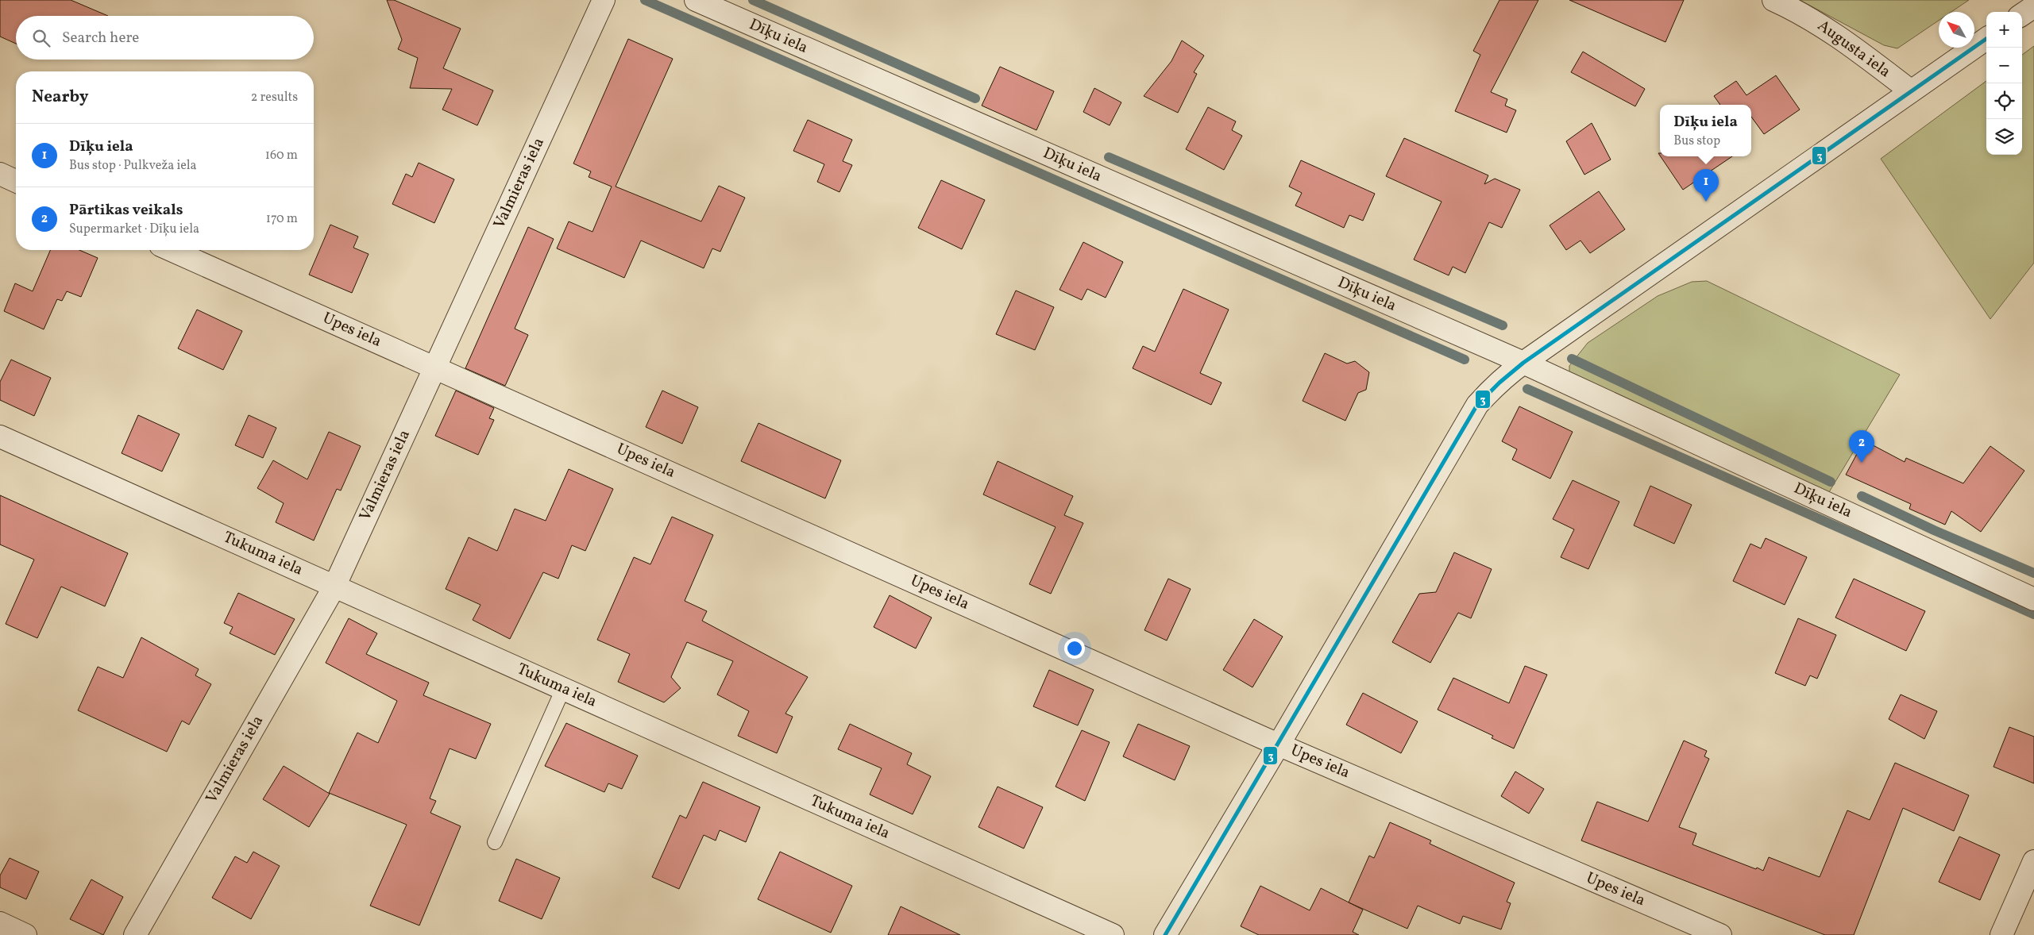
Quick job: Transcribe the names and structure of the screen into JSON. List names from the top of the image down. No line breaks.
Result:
{"streets":{"street":["Dīķu iela","Augusta iela","Valmieras iela","Upes iela","Tukuma iela"]},"crossings":[["Valmieras iela","Upes iela"],["Valmieras iela","Tukuma iela"]],"lines":["transit line 3"],"north":"top left","page":{"map_buttons":["+","−"],"search":"Search here","heading":["Nearby","2 results"],"popup":["Dīķu iela","Bus stop"],"list":[{"mark":"1","name":"Dīķu iela","note":"Bus stop · Pulkveža iela","value":"160 m"},{"mark":"2","name":"Pārtikas veikals","note":"Supermarket · Dīķu iela","value":"170 m"}],"pins":["1","2"]}}
